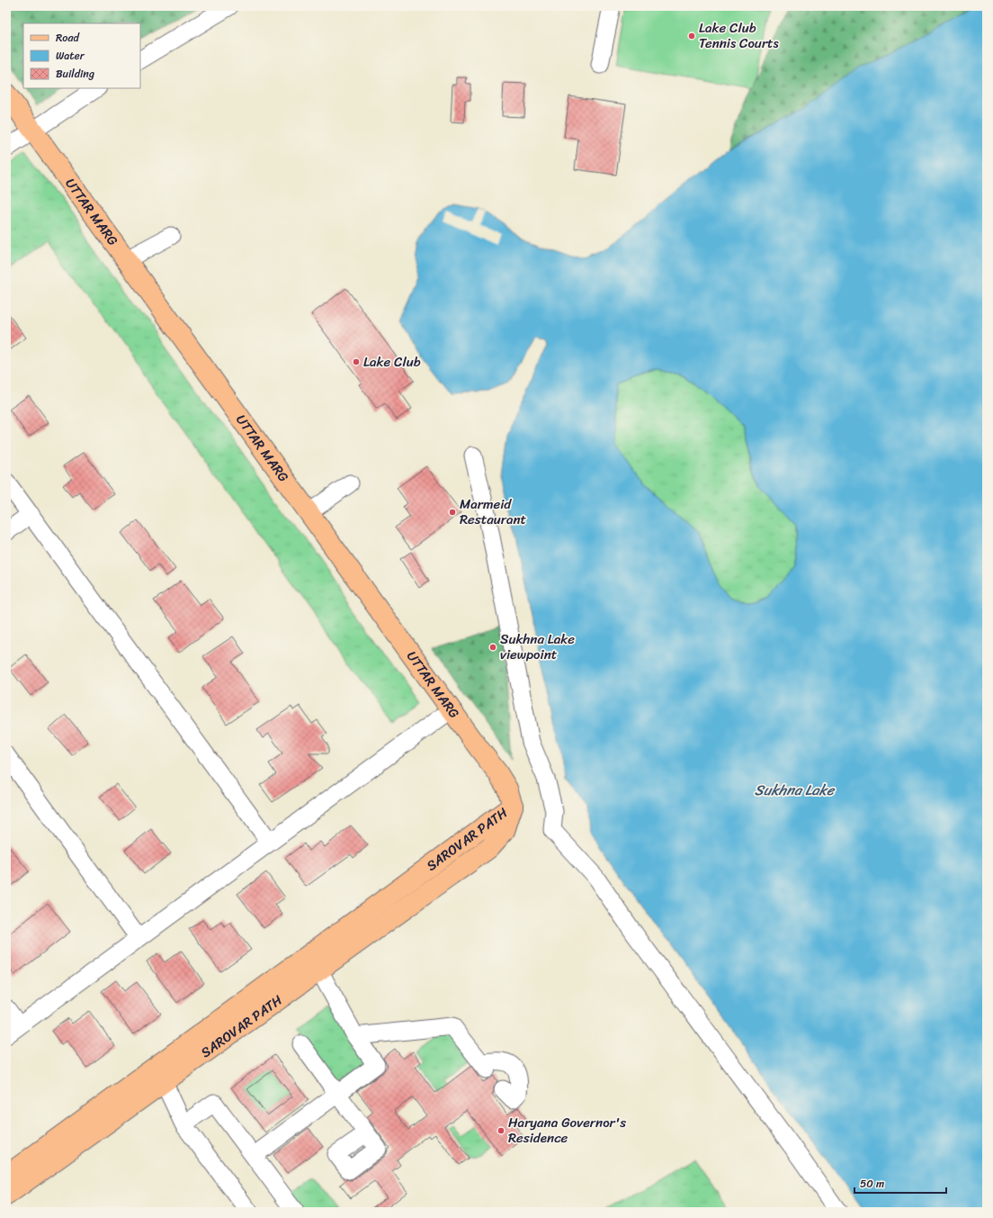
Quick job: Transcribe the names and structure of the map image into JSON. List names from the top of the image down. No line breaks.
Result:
{"streets":{"main road":["UTTAR MARG","SAROVAR PATH"]},"crossings":[["UTTAR MARG","SAROVAR PATH"]],"water":["Sukhna Lake"],"places":["Lake Club Tennis Courts","Lake Club","Marmeid Restaurant","Sukhna Lake viewpoint","Haryana Governor's Residence"],"legend":["Road","Water","Building"],"scale_bar":"50 m"}
